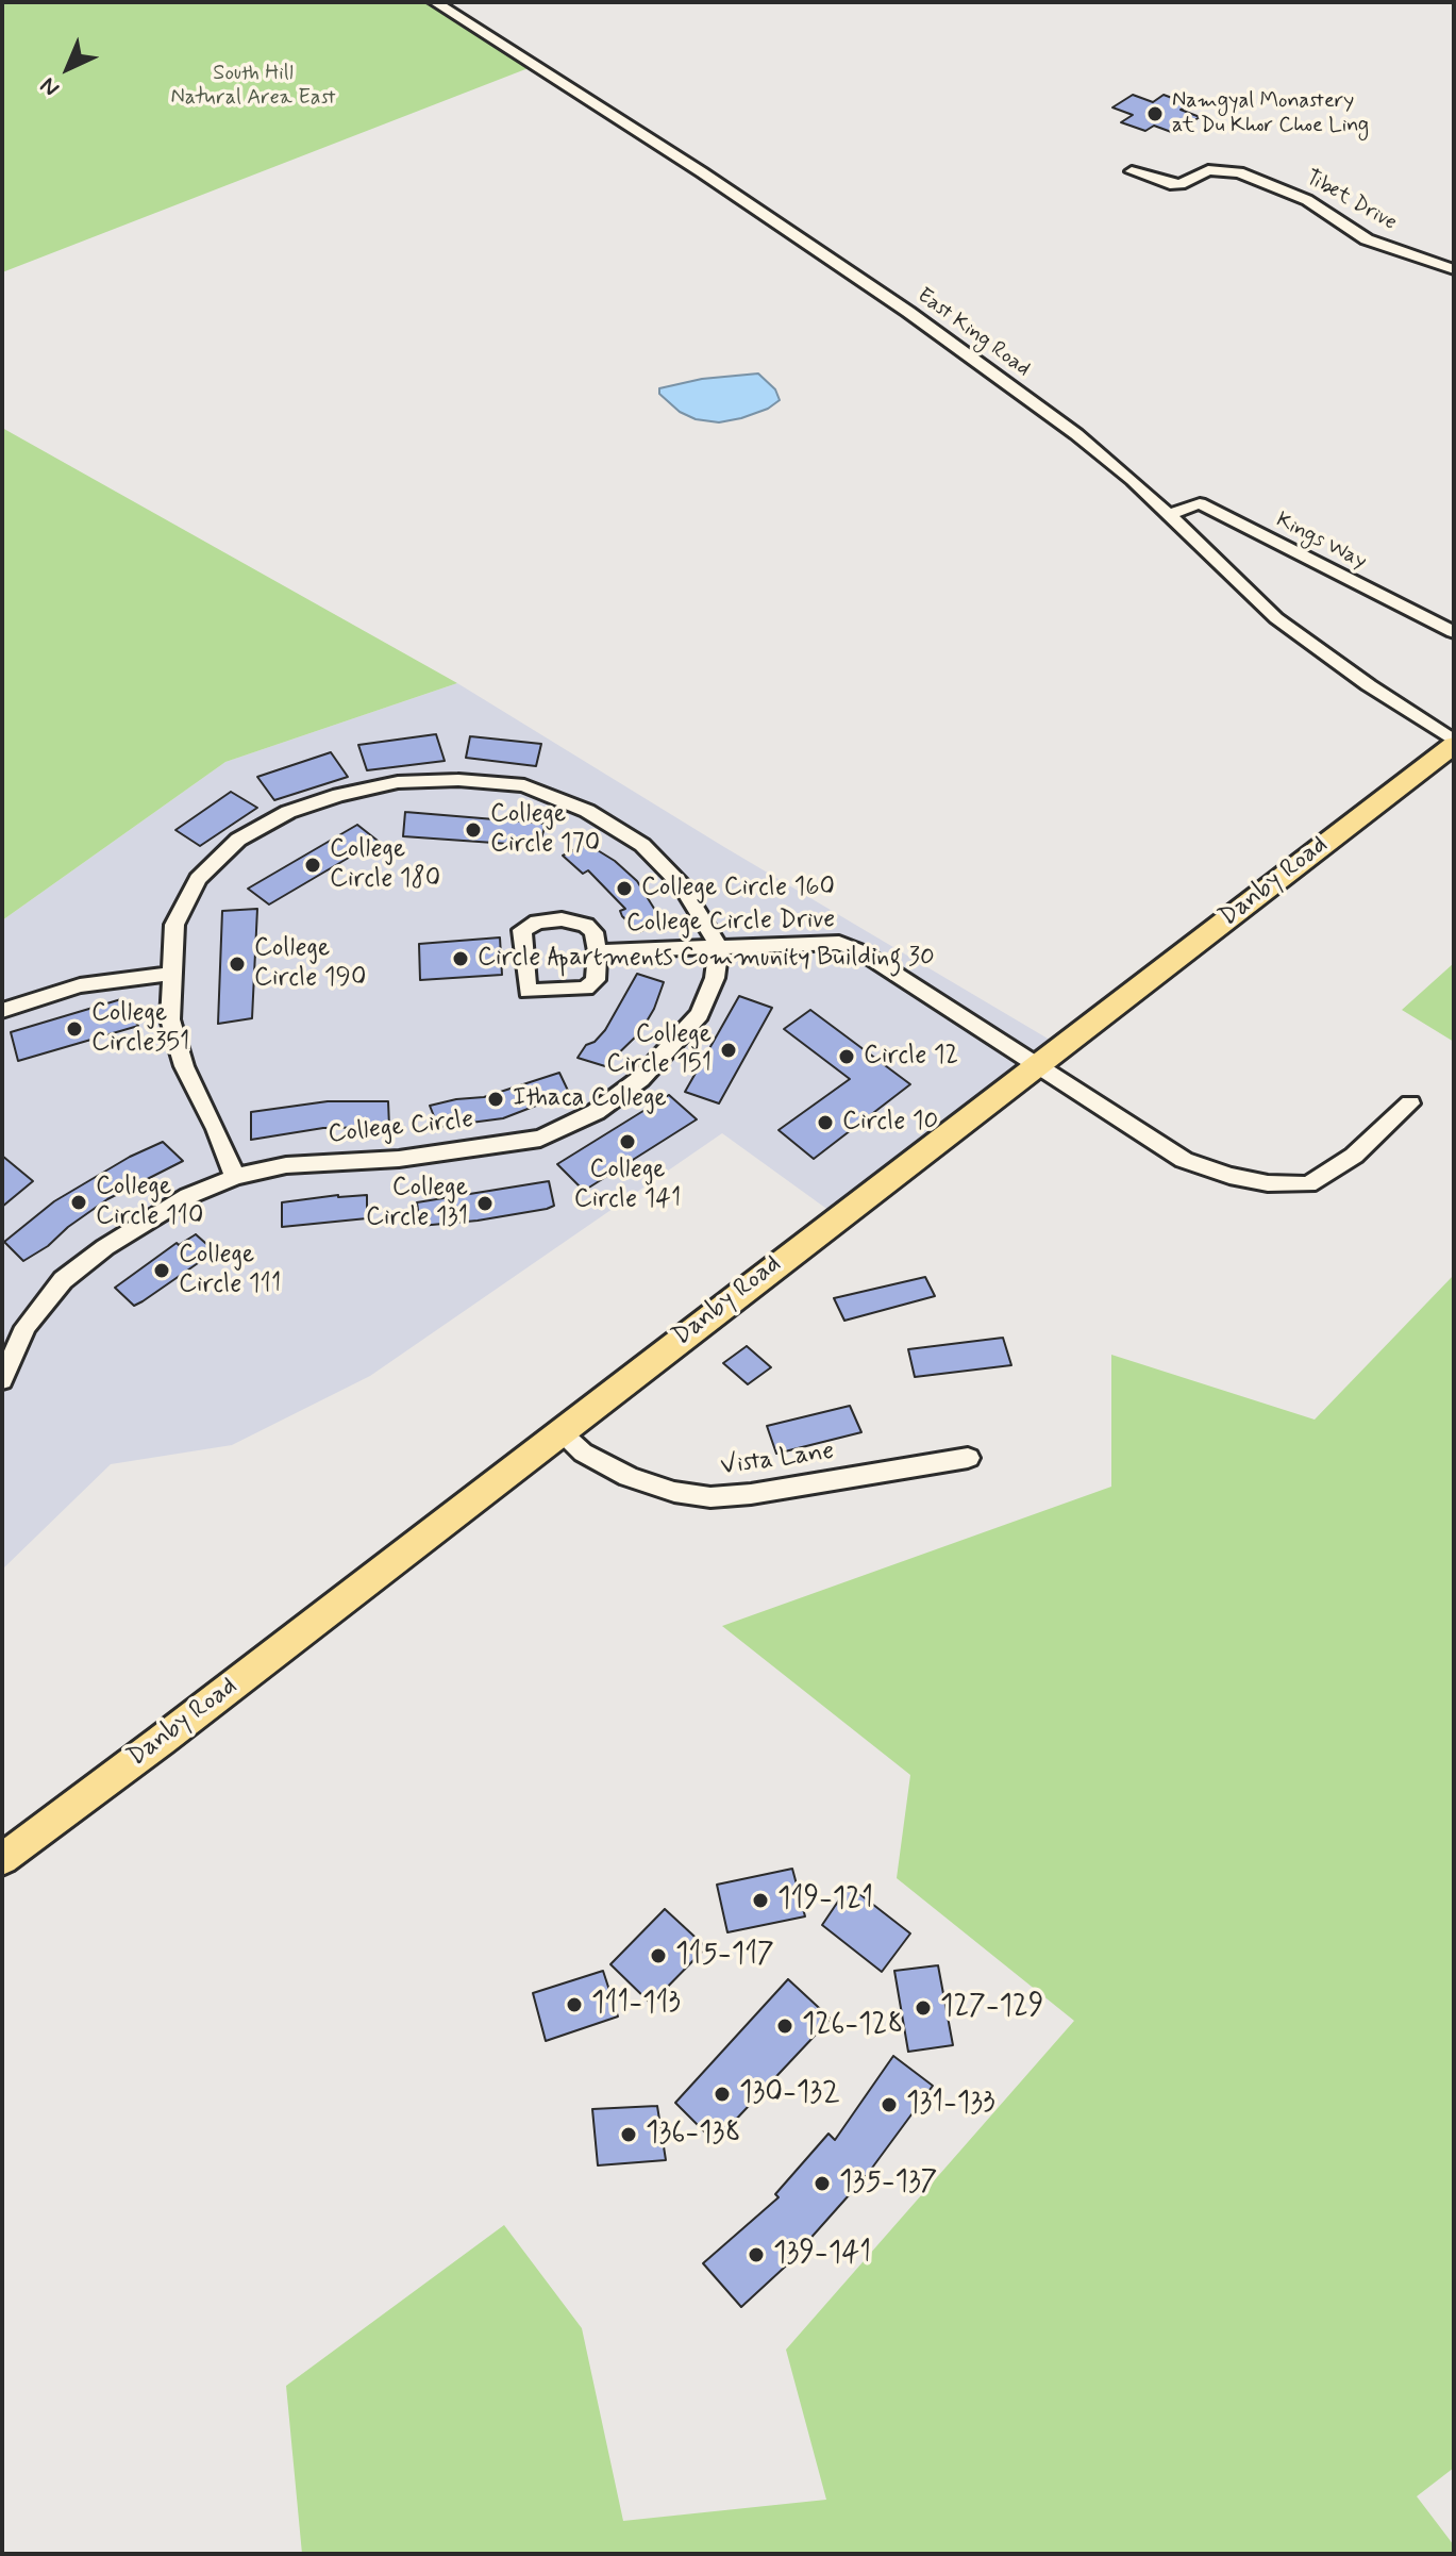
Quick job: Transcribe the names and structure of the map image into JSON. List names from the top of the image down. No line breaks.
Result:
{"streets":{"main road":["Danby Road"],"street":["Tibet Drive","East King Road","Kings Way","College Circle Drive","College Circle","Vista Lane"]},"crossings":[["East King Road","Kings Way"],["East King Road","Danby Road"],["Danby Road","College Circle Drive"],["Danby Road","Vista Lane"],["College Circle Drive","College Circle"]],"parks":["South Hill Natural Area East"],"places":["Namgyal Monastery at Du Khor Choe Ling","College Circle 170","College Circle 180","College Circle 160","Circle Apartments Community Building 30","College Circle 190","College Circle351","College Circle 151","Circle 12","Ithaca College","Circle 10","College Circle 141","College Circle 110","College Circle 131","College Circle 111","119-121","115-117","111-113","127-129","126-128","130-132","131-133","136-138","135-137","139-141"],"north":"bottom left"}
